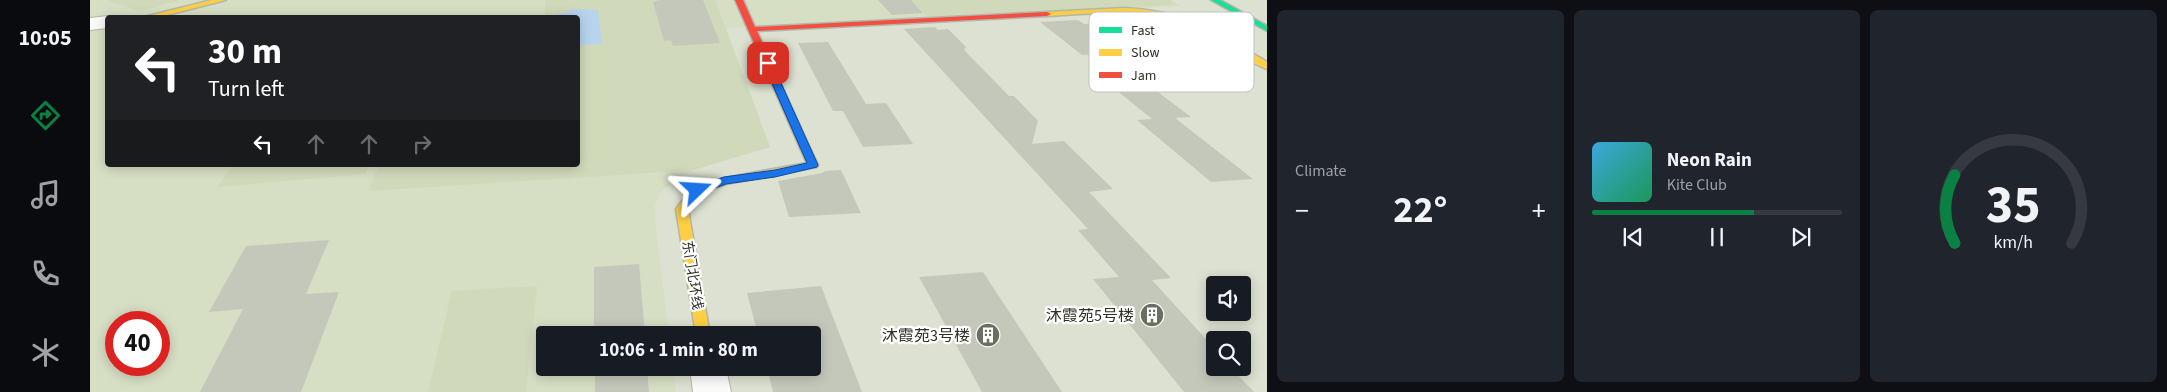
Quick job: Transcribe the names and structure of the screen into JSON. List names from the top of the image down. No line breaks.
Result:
{"streets":{"street":["东门北环线"]},"places":{"building":["沐霞苑5号楼","沐霞苑3号楼"]},"legend":["Fast","Slow","Jam"],"page":{"tabs":"10:05","tile":"Climate","turn":["30 m","Turn left"],"song":["Neon Rain","Kite Club"],"heat":["−","22°","+"],"limit":"40","trip":"10:06 · 1 min · 80 m","gauge":["35","km/h"]}}
